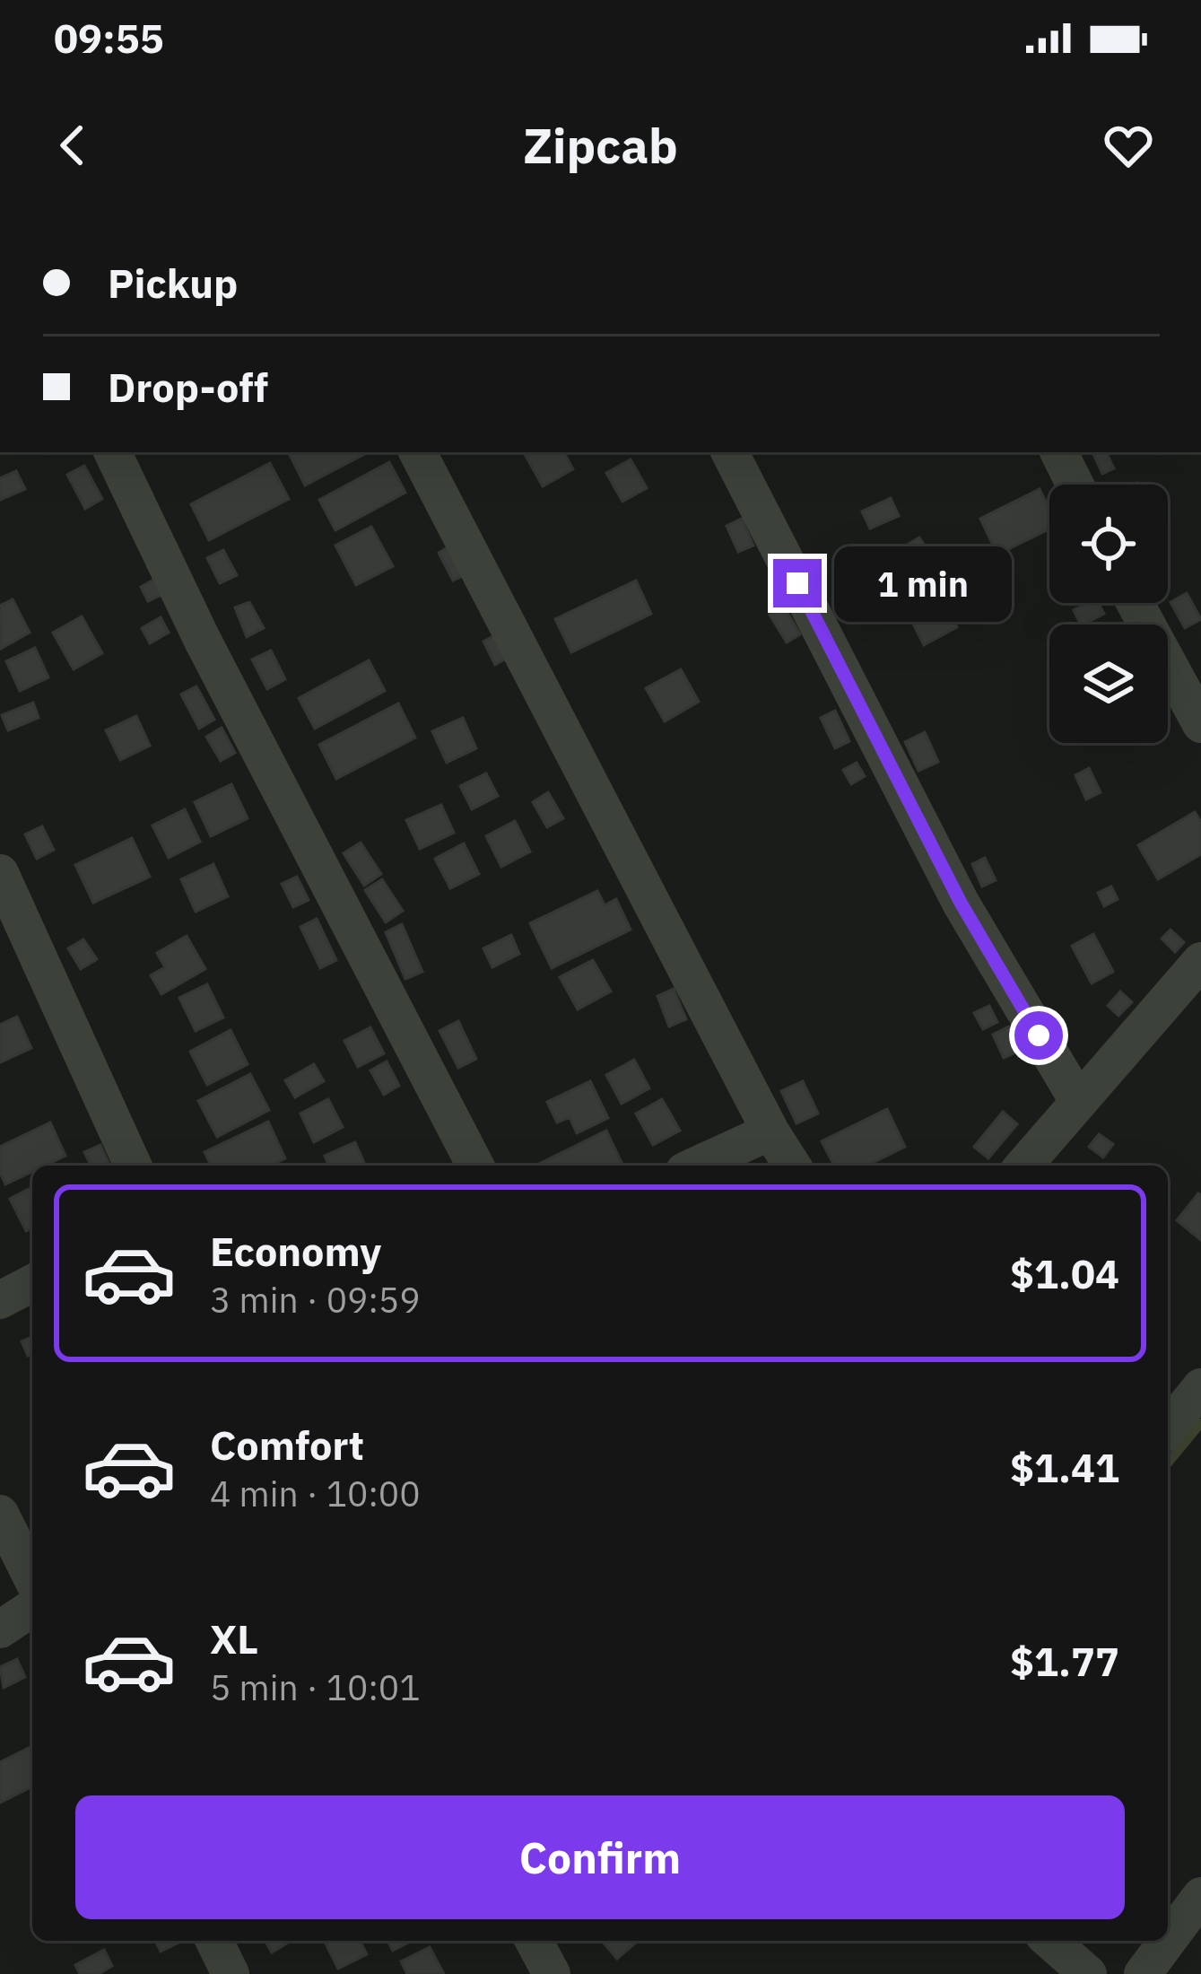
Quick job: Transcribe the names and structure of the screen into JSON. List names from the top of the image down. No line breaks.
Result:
{"page":{"status":"09:55","header":"Zipcab","banner":["Pickup","Drop-off"],"bubble":"1 min","list":[{"name":"Economy","note":"3 min · 09:59","value":"$1.04"},{"name":"Comfort","note":"4 min · 10:00","value":"$1.41"},{"name":"XL","note":"5 min · 10:01","value":"$1.77"}],"buttons":"Confirm"}}
